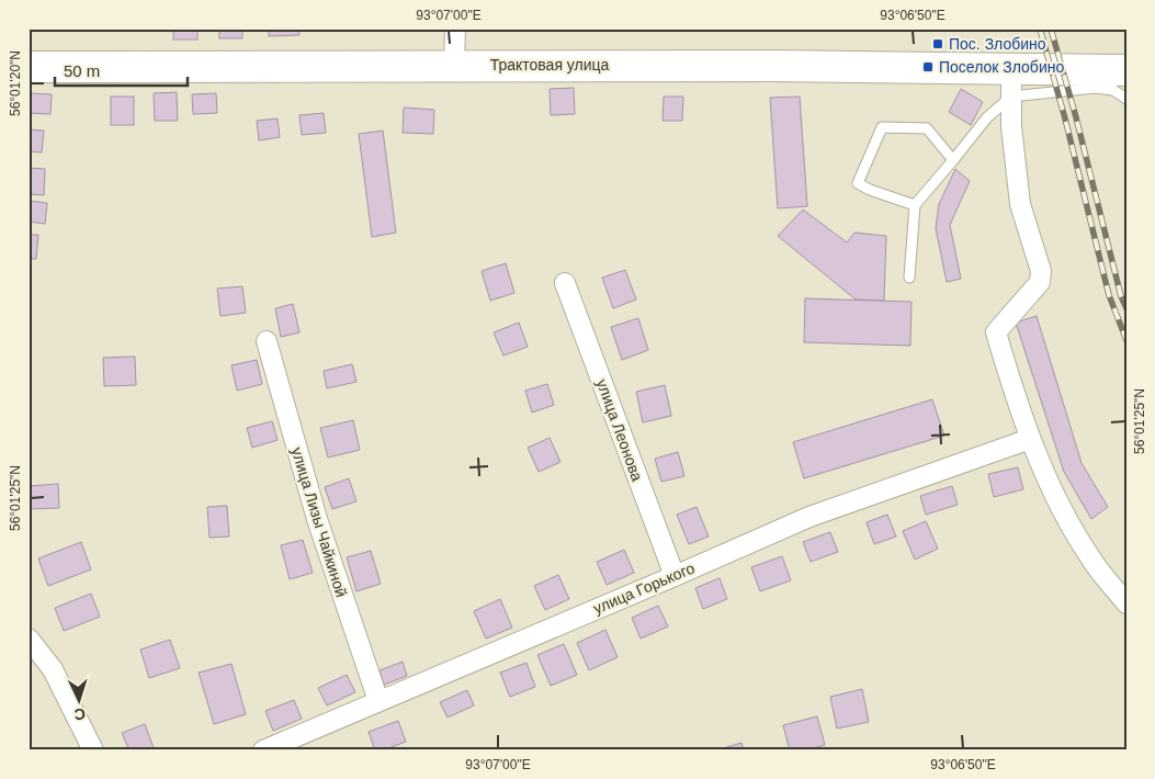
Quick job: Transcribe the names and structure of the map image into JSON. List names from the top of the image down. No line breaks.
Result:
{"streets":{"highway":["Трактовая улица"],"street":["улица Леонова","улица Лизы Чайкиной","улица Горького"]},"crossings":[["улица Леонова","улица Горького"],["улица Лизы Чайкиной","улица Горького"]],"places":{"transit":["Пос. Злобино","Поселок Злобино"]},"scale_bar":"50 m","north":"bottom","coordinates":["93°07'00\"E","93°06'50\"E","56°01'20\"N","56°01'25\"N"]}
